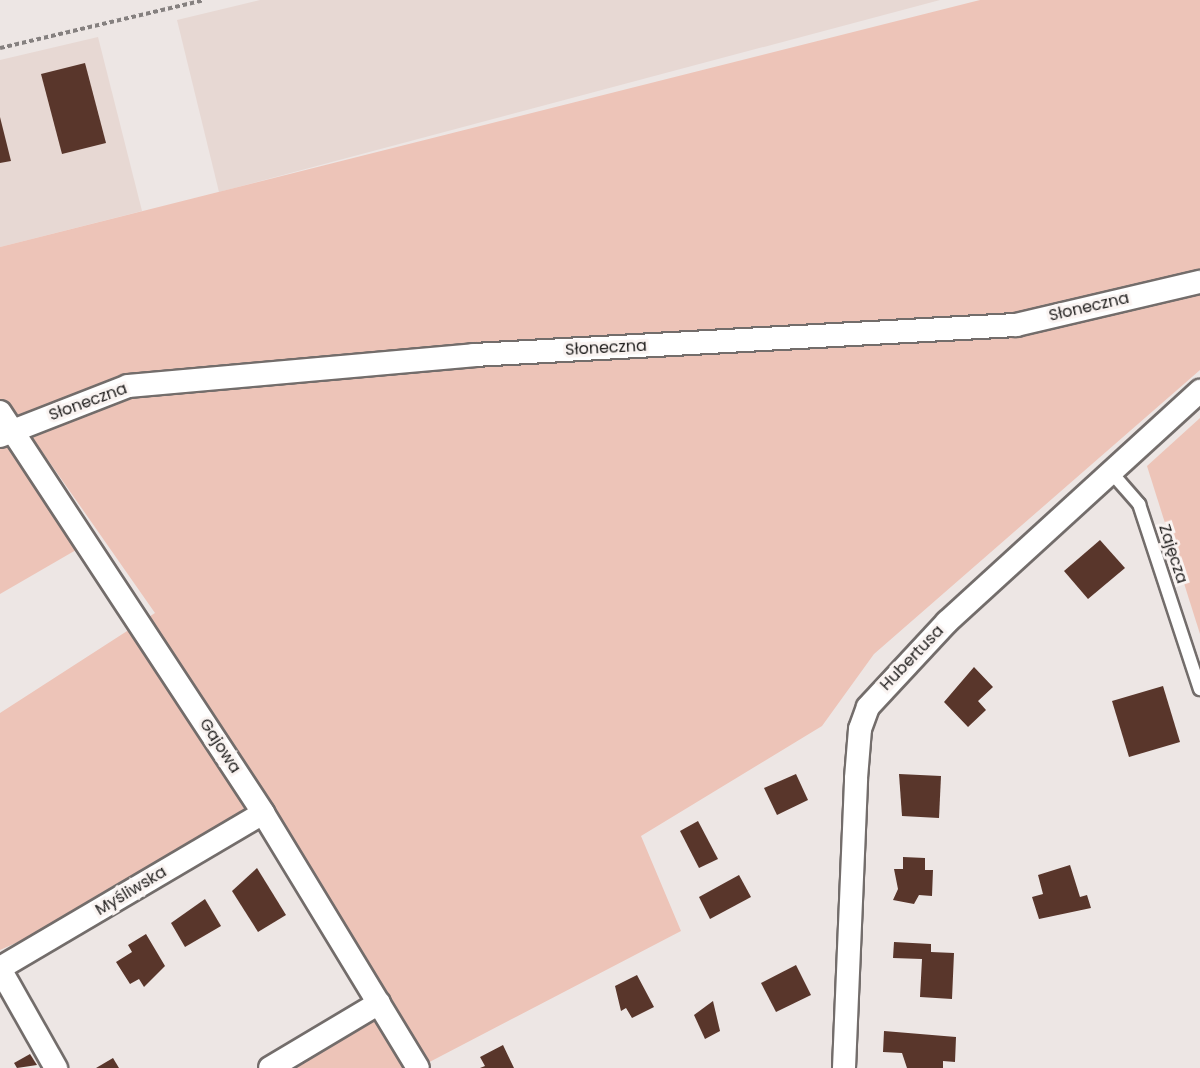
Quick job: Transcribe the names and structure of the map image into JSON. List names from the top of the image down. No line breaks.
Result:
{"streets":{"street":["Słoneczna","Hubertusa","Gajowa","Myśliwska"],"lane":["Zajęcza"]},"crossings":[["Słoneczna","Gajowa"],["Zajęcza","Hubertusa"],["Gajowa","Myśliwska"]]}
